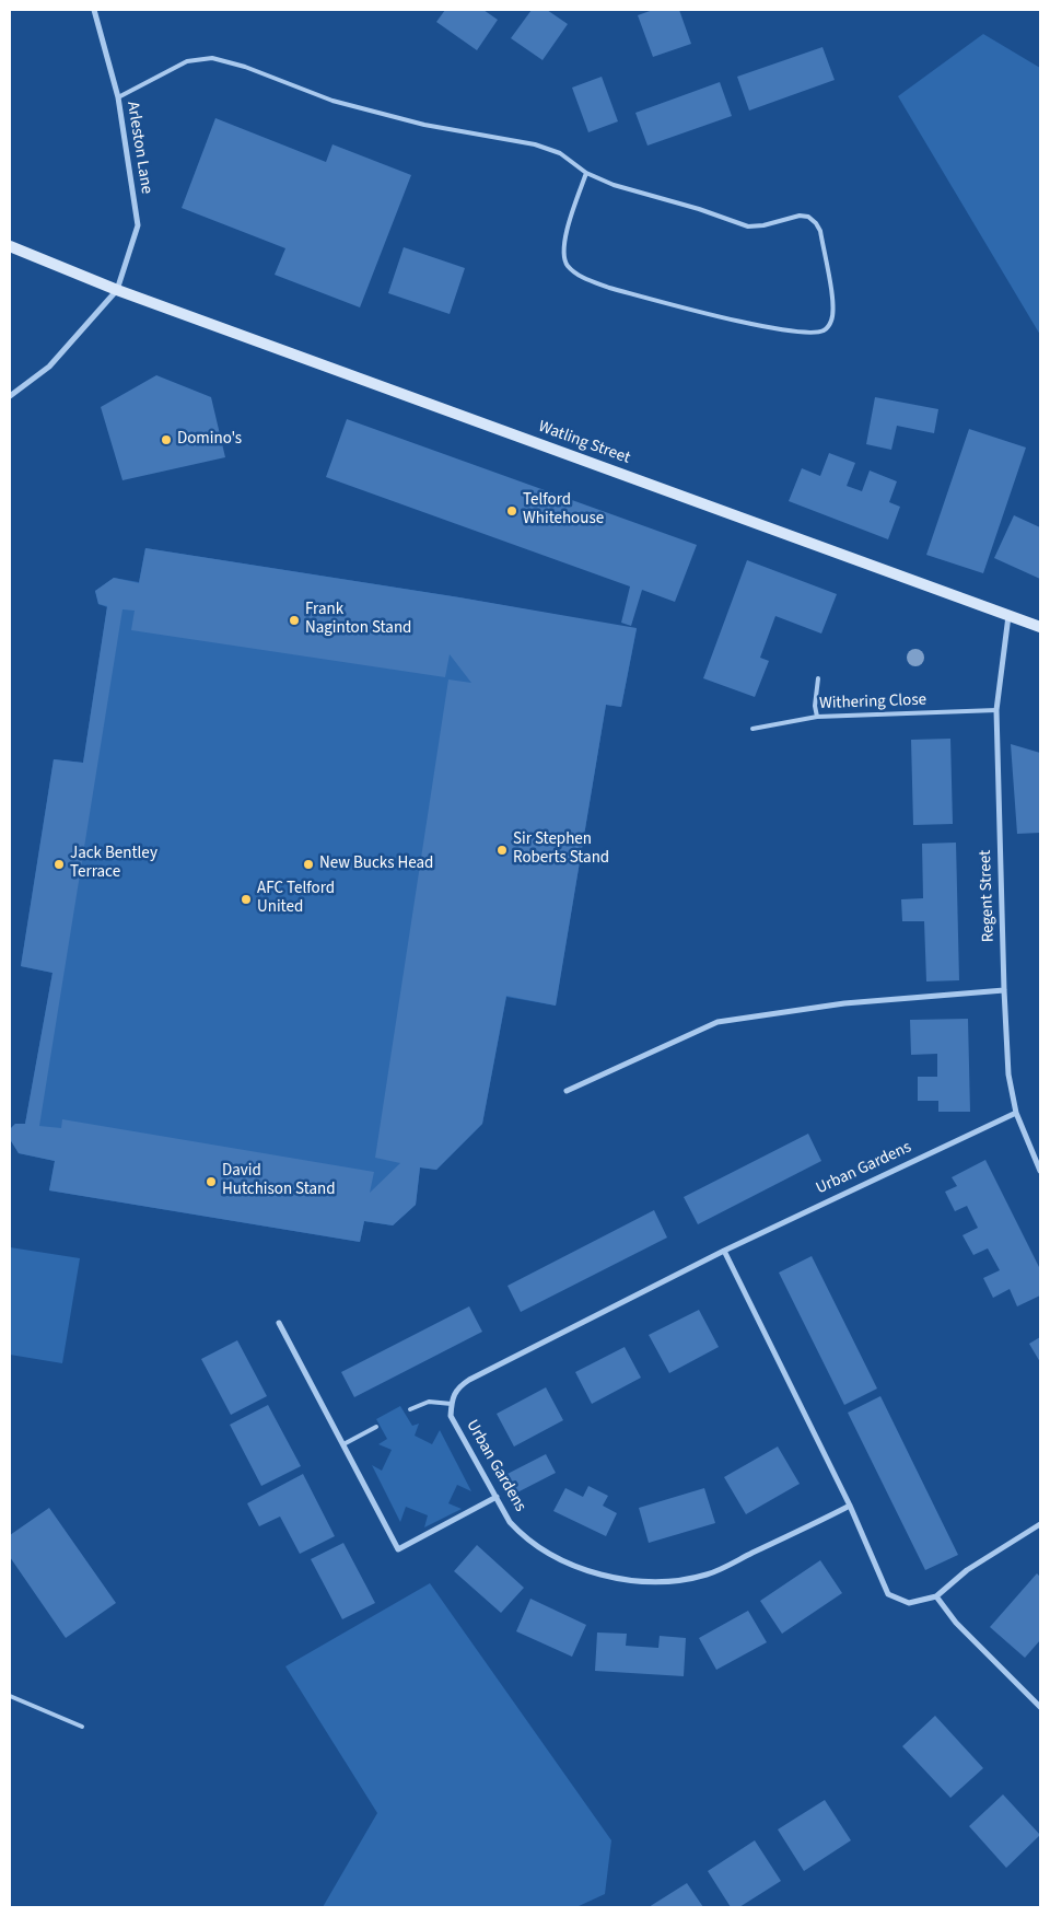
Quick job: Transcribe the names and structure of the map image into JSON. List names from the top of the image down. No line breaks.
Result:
{"streets":{"main road":["Watling Street"],"street":["Arleston Lane","Regent Street","Urban Gardens"],"lane":["Withering Close"]},"crossings":[["Arleston Lane","Watling Street"],["Watling Street","Regent Street"],["Withering Close","Regent Street"],["Regent Street","Urban Gardens"]],"places":["Domino's","Telford Whitehouse","Frank Naginton Stand","Sir Stephen Roberts Stand","Jack Bentley Terrace","New Bucks Head","AFC Telford United","David Hutchison Stand"]}
